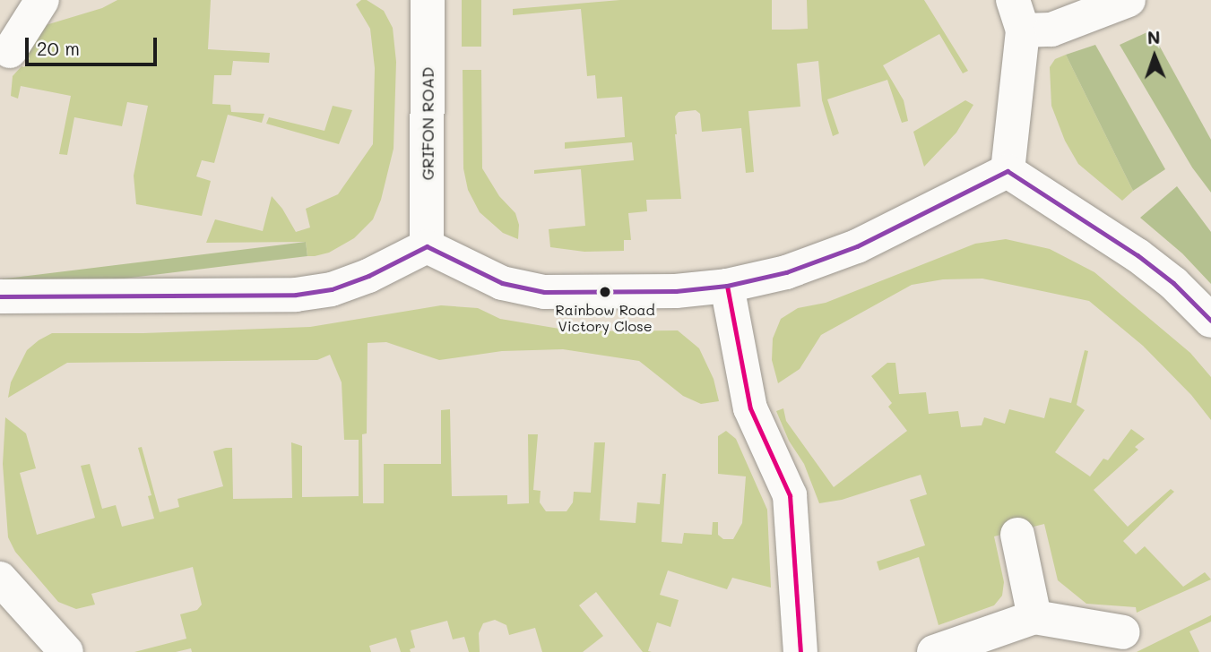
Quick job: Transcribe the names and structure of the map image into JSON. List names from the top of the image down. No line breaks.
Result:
{"streets":{"street":["GRIFON ROAD"]},"places":["Rainbow Road Victory Close"],"scale_bar":"20 m","north":"top"}
